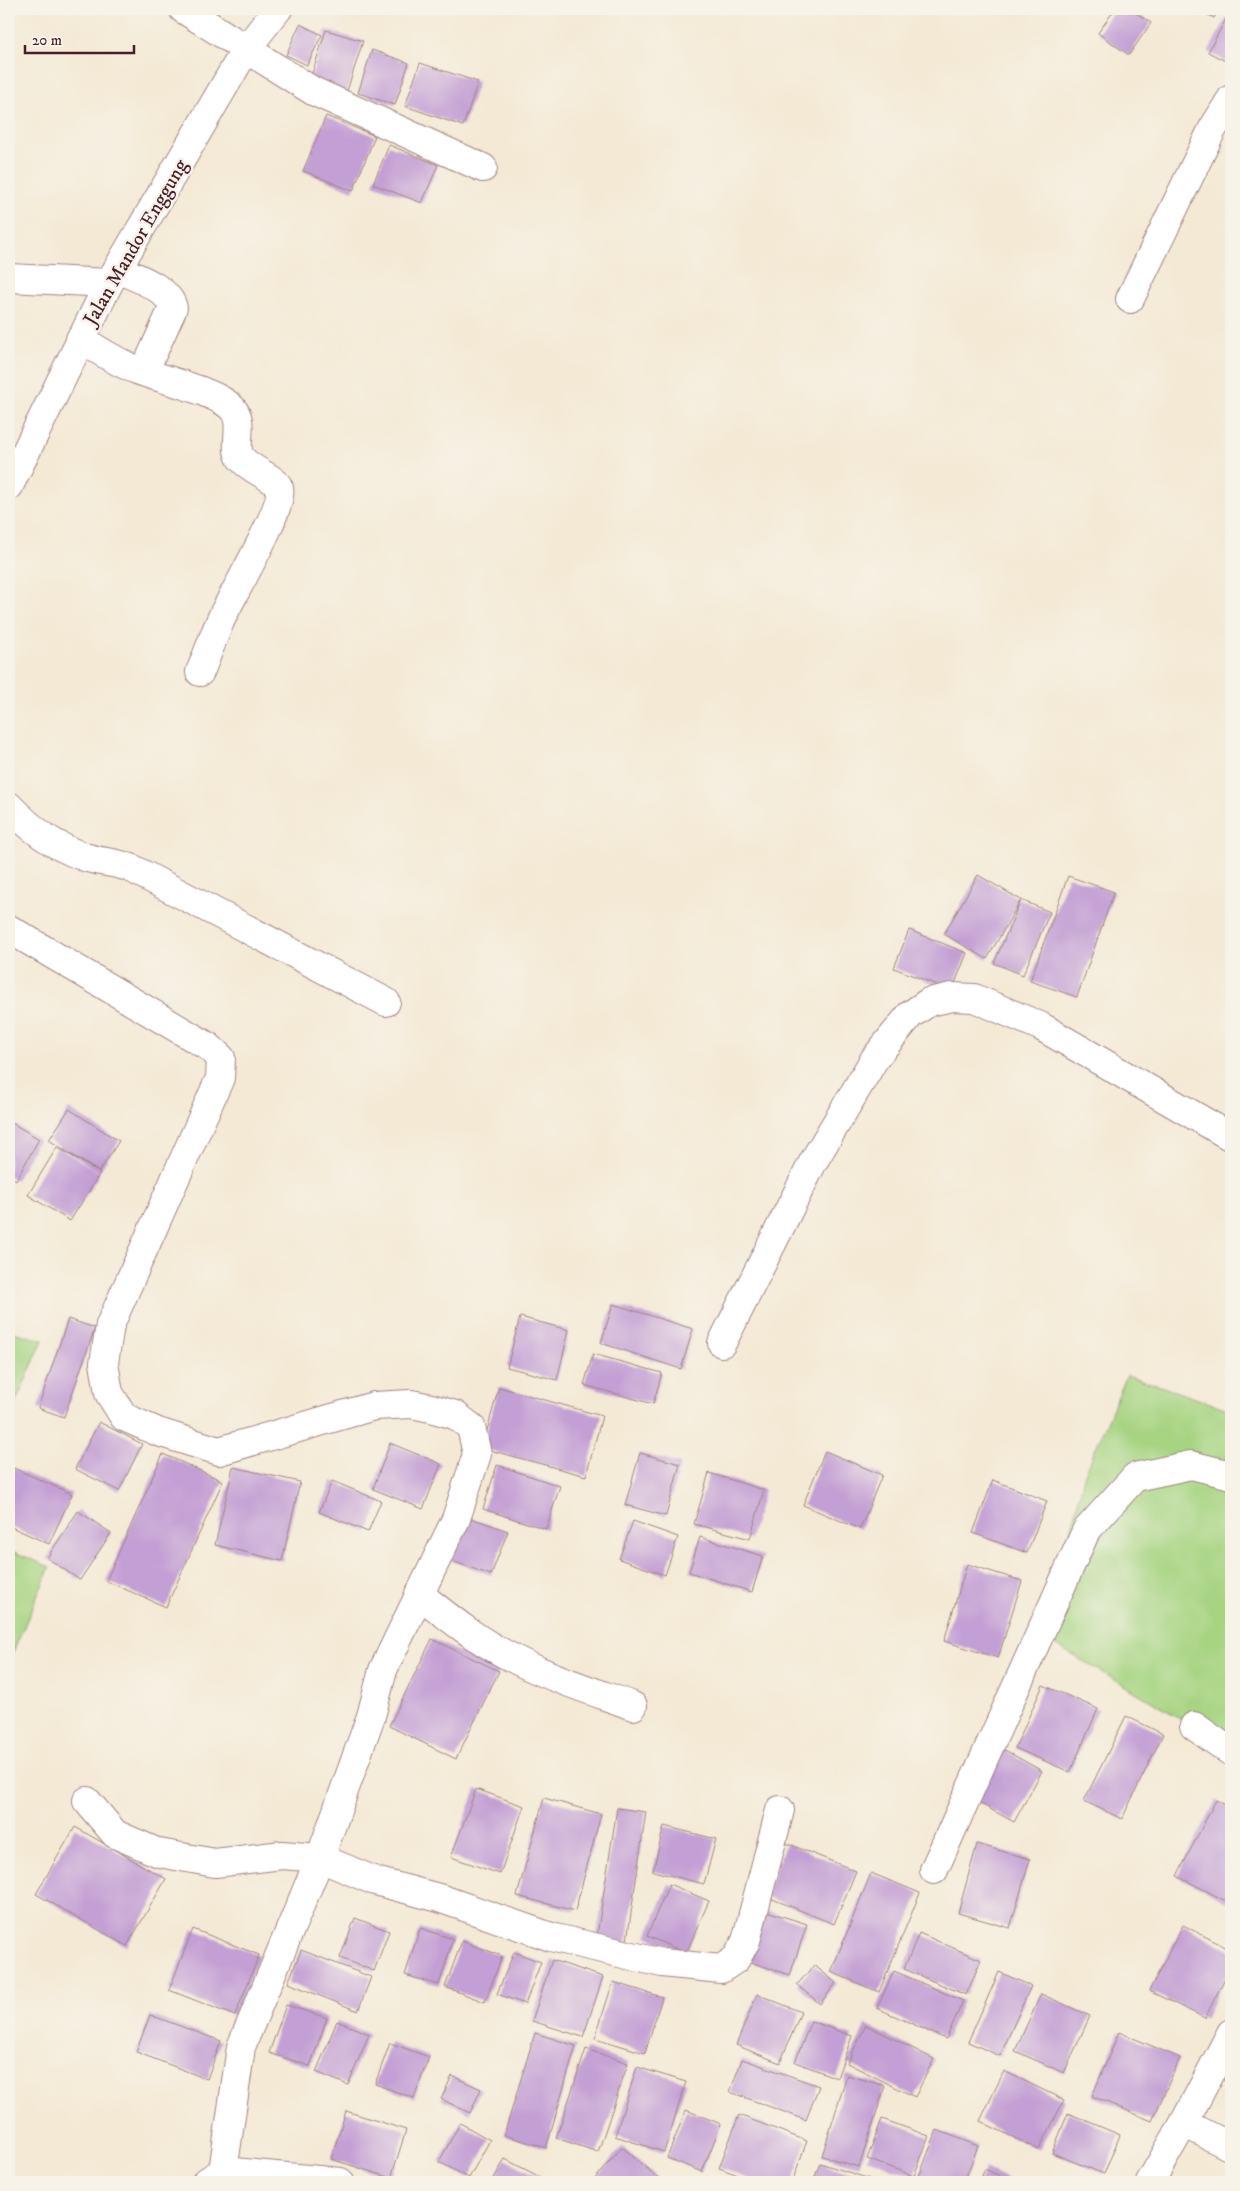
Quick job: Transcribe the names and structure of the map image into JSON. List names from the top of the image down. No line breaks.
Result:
{"streets":{"street":["Jalan Mandor Enggung"]},"scale_bar":"20 m"}
